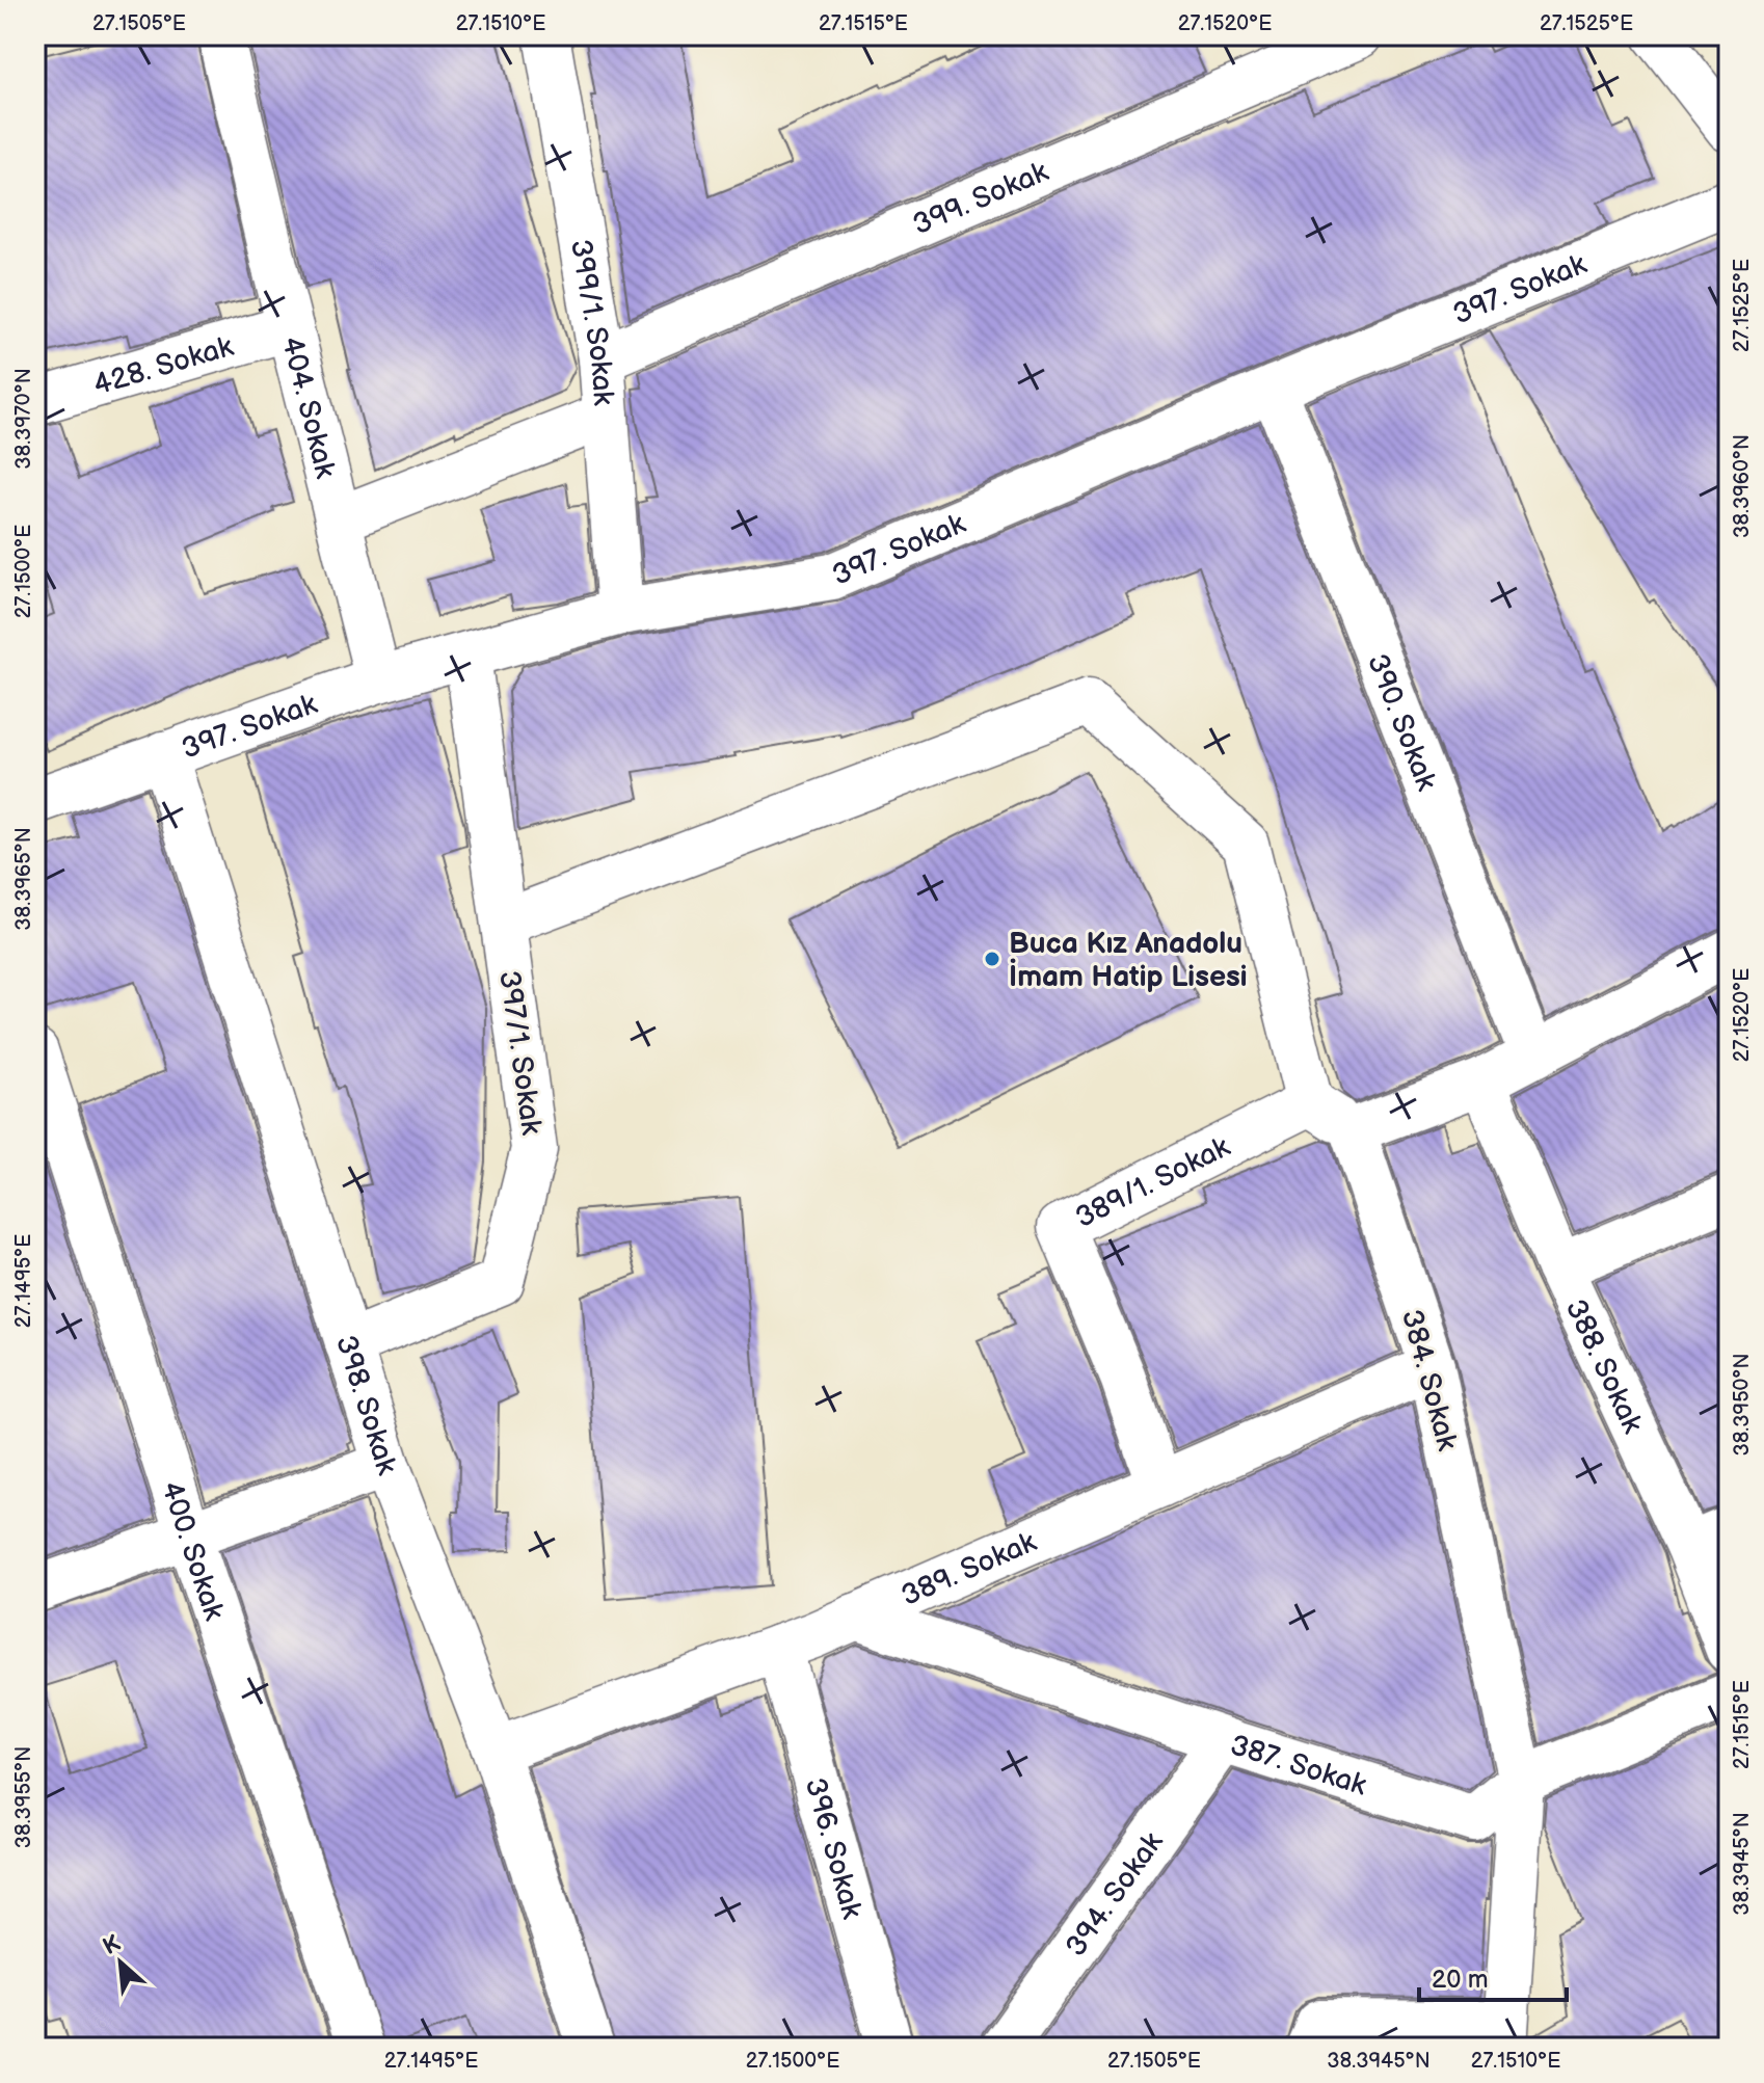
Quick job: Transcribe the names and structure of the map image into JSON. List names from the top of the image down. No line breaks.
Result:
{"streets":{"street":["399. Sokak","397. Sokak","399/1. Sokak","428. Sokak","404. Sokak","390. Sokak","397/1. Sokak","389/1. Sokak","388. Sokak","384. Sokak","398. Sokak","400. Sokak","389. Sokak","387. Sokak","396. Sokak","394. Sokak"]},"crossings":[["399. Sokak","399/1. Sokak"],["397. Sokak","399/1. Sokak"],["397. Sokak","404. Sokak"],["397. Sokak","390. Sokak"],["397. Sokak","397/1. Sokak"],["397. Sokak","398. Sokak"],["428. Sokak","404. Sokak"],["397/1. Sokak","398. Sokak"],["389/1. Sokak","389. Sokak"],["384. Sokak","389. Sokak"],["384. Sokak","387. Sokak"],["398. Sokak","389. Sokak"],["389. Sokak","387. Sokak"],["389. Sokak","396. Sokak"],["387. Sokak","394. Sokak"]],"places":["Buca Kız Anadolu İmam Hatip Lisesi"],"scale_bar":"20 m","north":"top left","coordinates":["27.1505°E","27.1510°E","27.1515°E","27.1520°E","27.1525°E","38.3970°N","38.3960°N","27.1500°E","38.3965°N","27.1495°E","38.3950°N","38.3955°N","38.3945°N"]}
